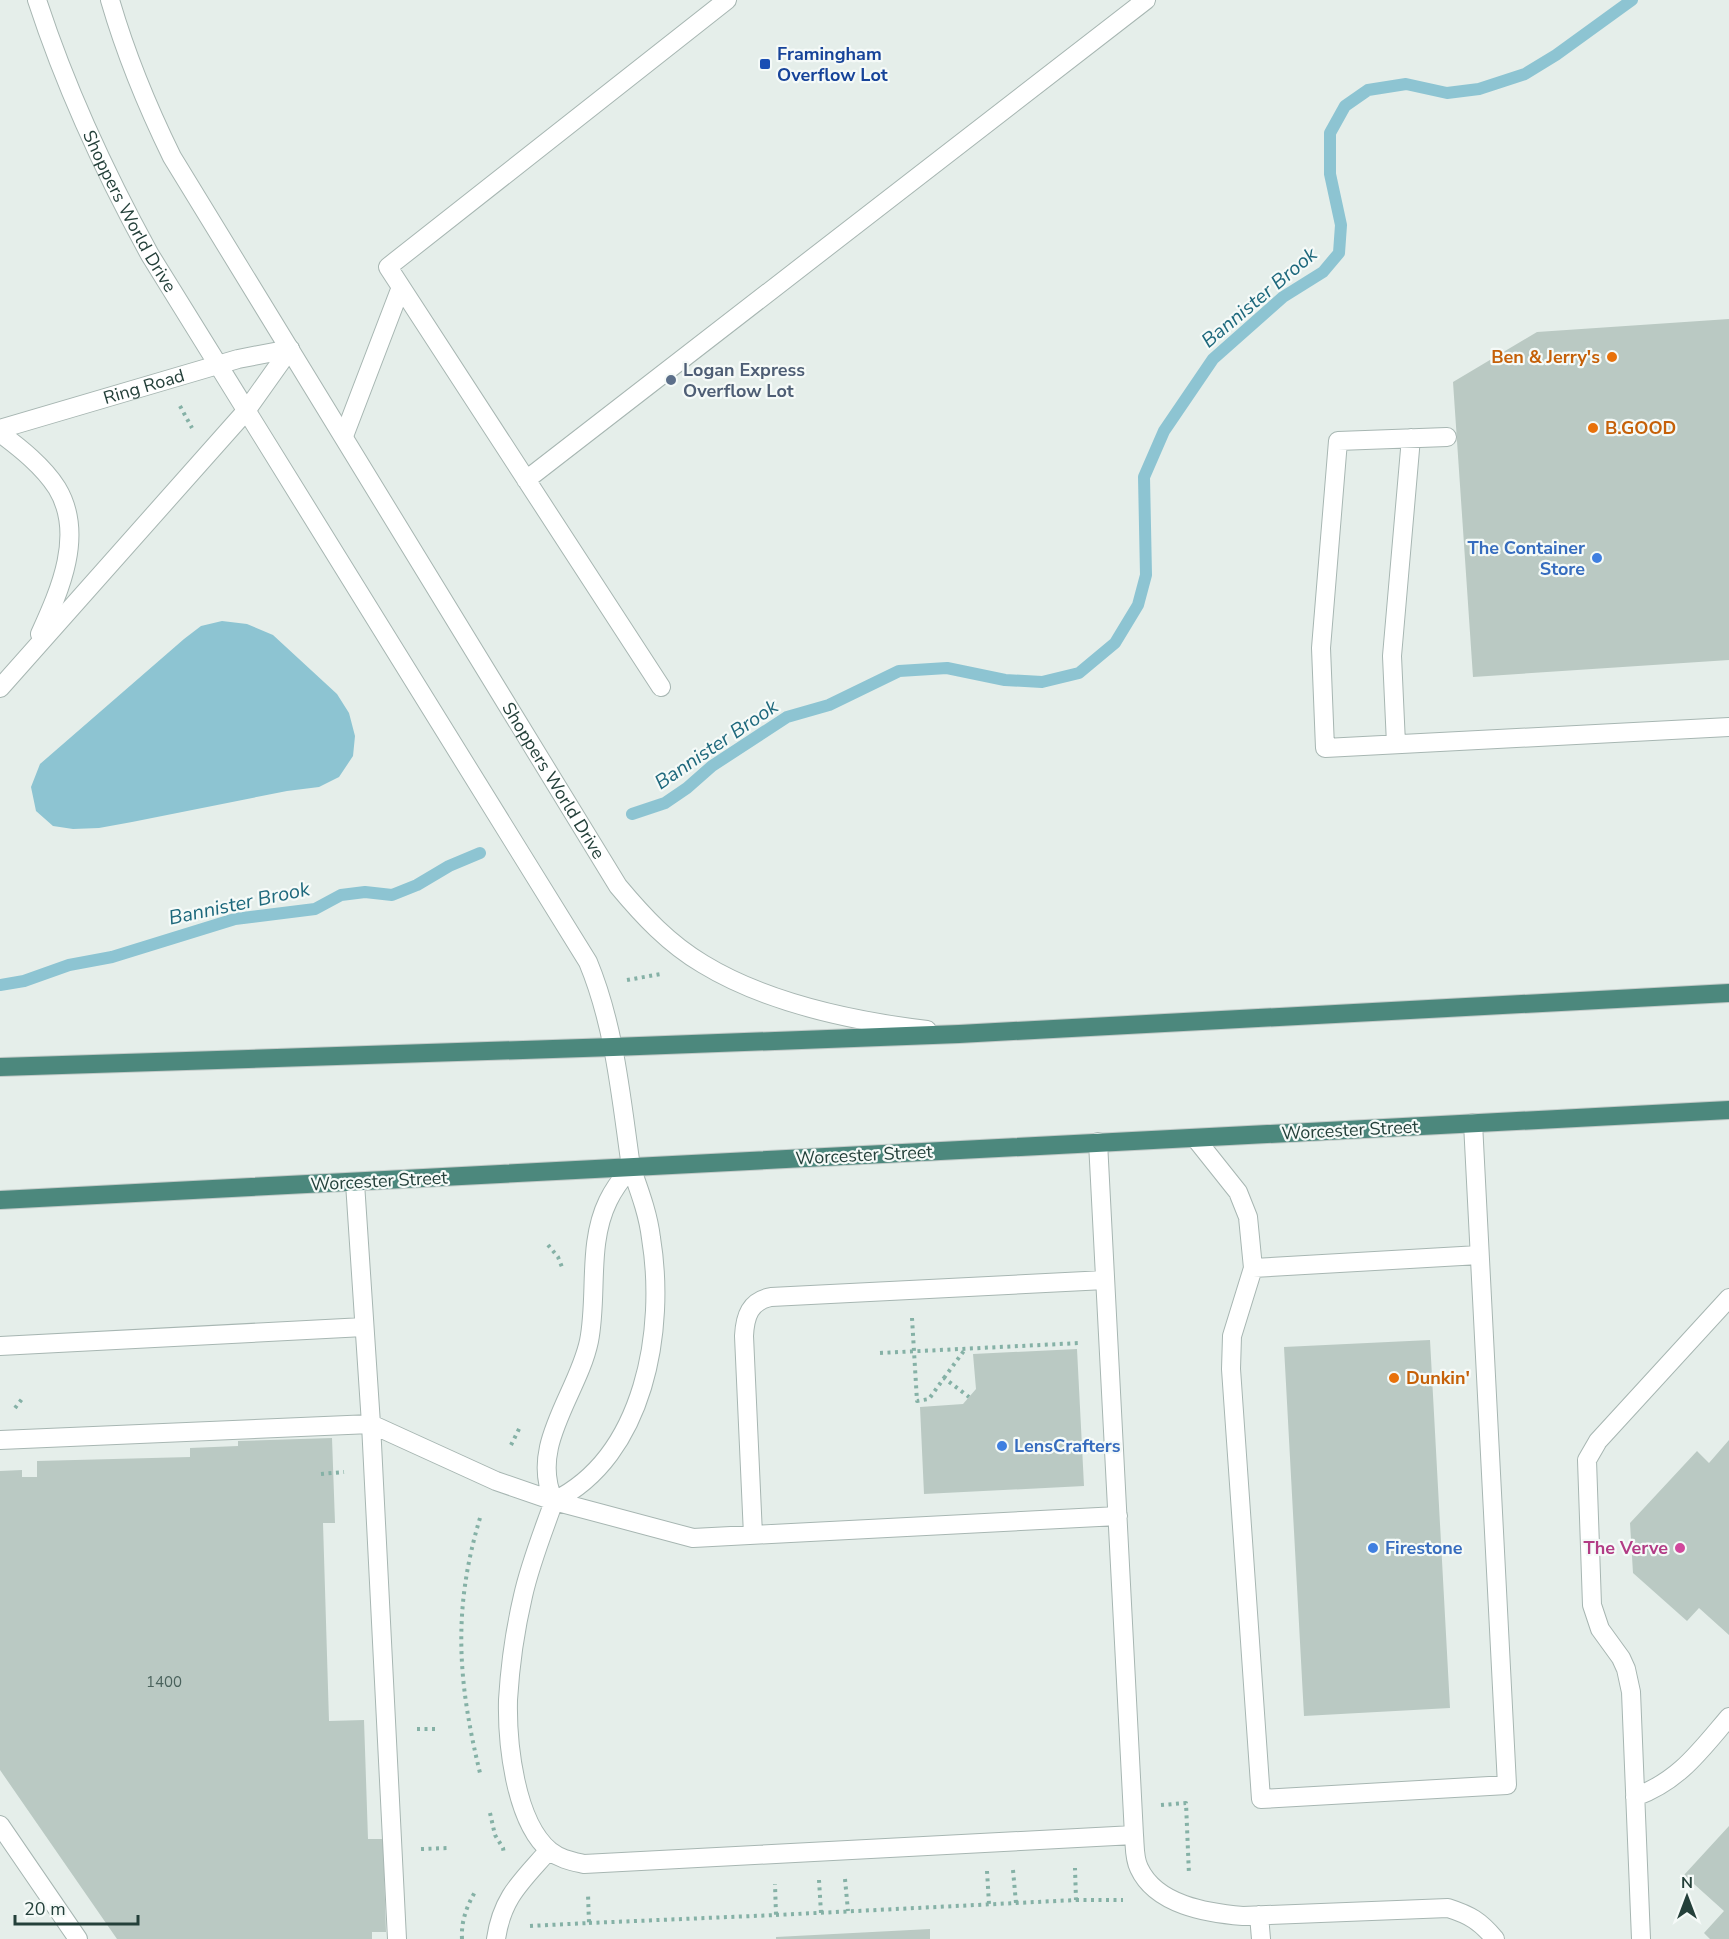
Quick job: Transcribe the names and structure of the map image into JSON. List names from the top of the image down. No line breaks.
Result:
{"streets":{"highway":["Worcester Street"],"street":["Shoppers World Drive","Ring Road"]},"crossings":[["Shoppers World Drive","Ring Road"],["Shoppers World Drive","Worcester Street"]],"water":["Bannister Brook"],"places":{"transit":["Framingham Overflow Lot"],"other":["Ben & Jerry's","Logan Express Overflow Lot","B.GOOD","The Container Store","Dunkin'","LensCrafters","Firestone","The Verve"]},"house_numbers":["1400"],"scale_bar":"20 m","north":"top"}
